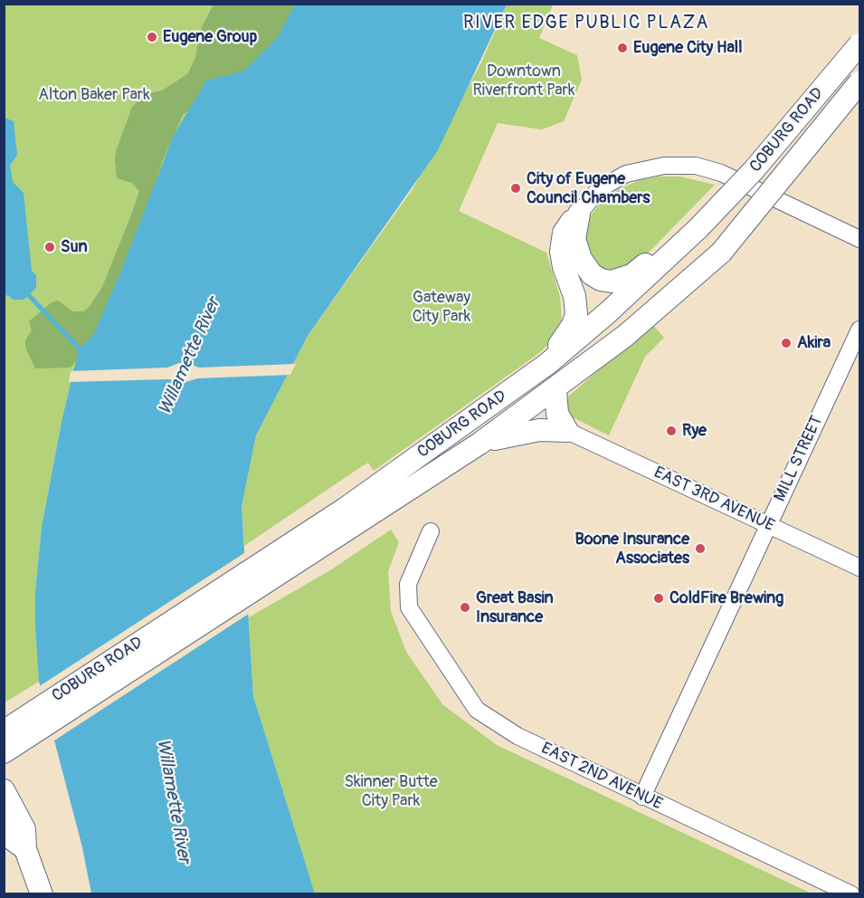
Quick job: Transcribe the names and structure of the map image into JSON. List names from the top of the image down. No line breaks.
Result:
{"streets":{"main road":["COBURG ROAD"],"street":["MILL STREET","EAST 3RD AVENUE","EAST 2ND AVENUE"]},"crossings":[["MILL STREET","EAST 3RD AVENUE"],["MILL STREET","EAST 2ND AVENUE"]],"districts":["RIVER EDGE PUBLIC PLAZA"],"water":["Willamette River"],"parks":["Downtown Riverfront Park","Alton Baker Park","Gateway City Park","Skinner Butte City Park"],"places":["Eugene Group","Eugene City Hall","City of Eugene Council Chambers","Sun","Akira","Rye","Boone Insurance Associates","ColdFire Brewing","Great Basin Insurance"]}
